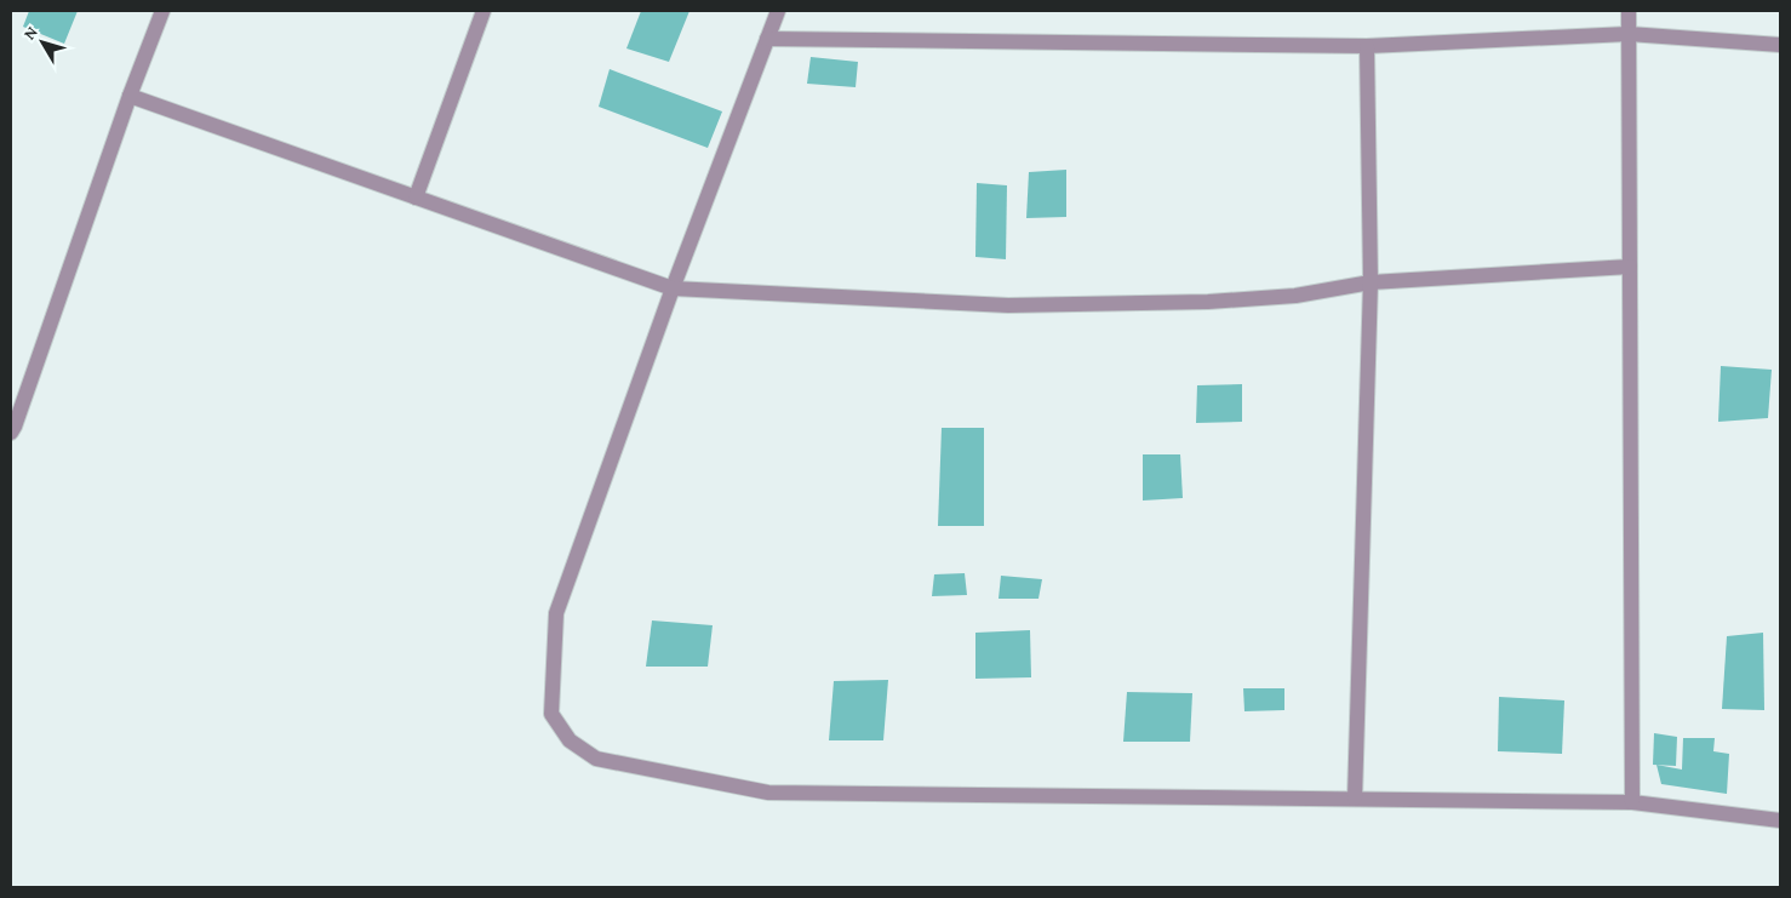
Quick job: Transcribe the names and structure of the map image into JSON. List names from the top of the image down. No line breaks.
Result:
{"north":"top left"}
